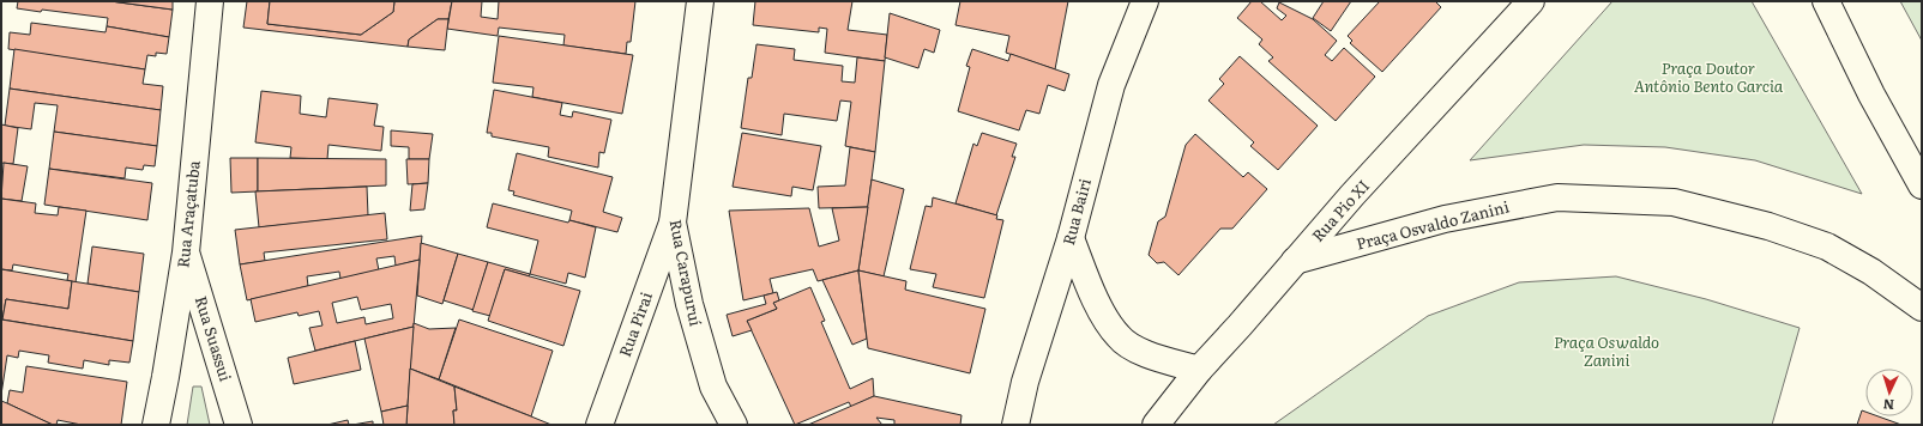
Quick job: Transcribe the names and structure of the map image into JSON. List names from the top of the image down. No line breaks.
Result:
{"streets":{"street":["Rua Pio XI","Rua Bairi","Rua Araçatuba","Praça Osvaldo Zanini","Rua Carapuruí","Rua Pirai","Rua Suassui"]},"crossings":[["Rua Pio XI","Praça Osvaldo Zanini"],["Rua Araçatuba","Rua Suassui"],["Rua Carapuruí","Rua Pirai"]],"parks":["Praça Doutor Antônio Bento Garcia","Praça Oswaldo Zanini"],"north":"bottom"}
